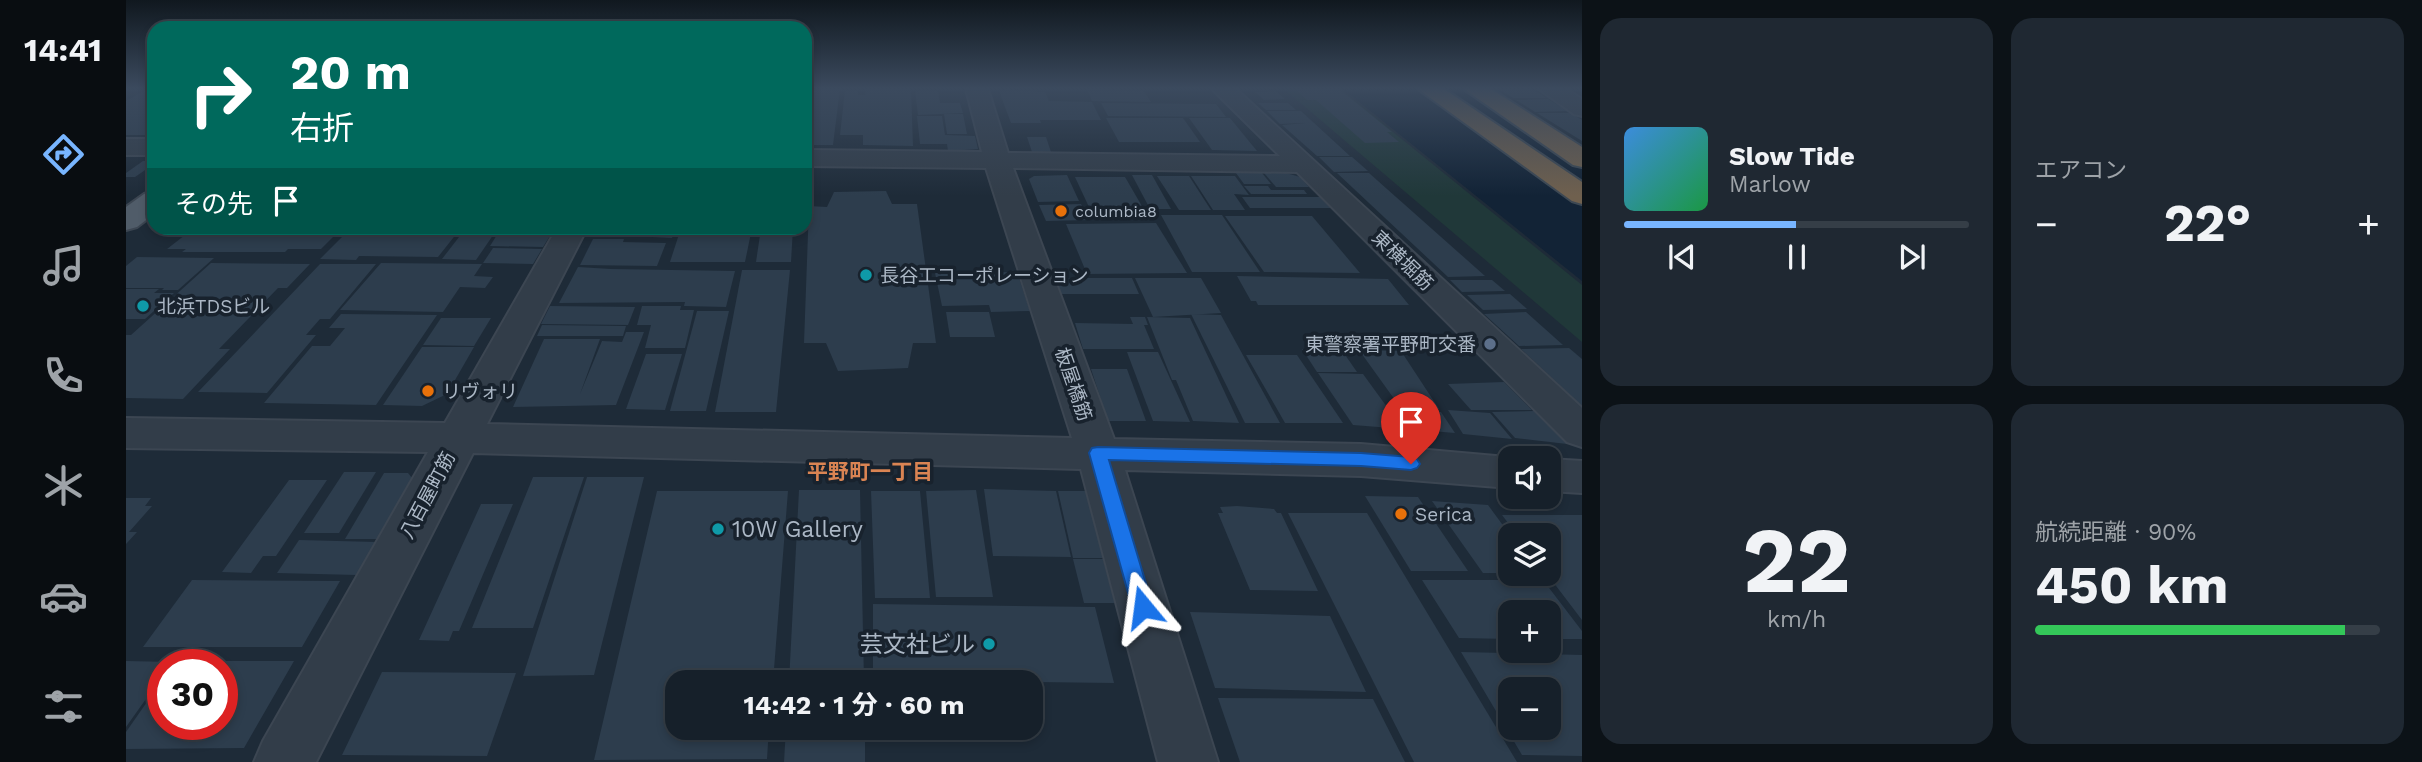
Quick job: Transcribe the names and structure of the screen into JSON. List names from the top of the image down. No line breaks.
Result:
{"streets":{"street":["東横堀筋","板屋橋筋","八百屋町筋"]},"districts":["平野町一丁目"],"places":["columbia8","長谷工コーポレーション","北浜TDSビル","東警察署平野町交番","リヴォリ","Serica","10W Gallery","芸文社ビル"],"page":{"tabs":"14:41","tile":["エアコン",["22","km/h"],["航続距離 · 90%","450 km"]],"turn":["20 m","右折"],"song":["Slow Tide","Marlow"],"then":"その先","heat":["−","22°","+"],"map_buttons":["+","−"],"limit":"30","trip":"14:42 · 1 分 · 60 m"}}
